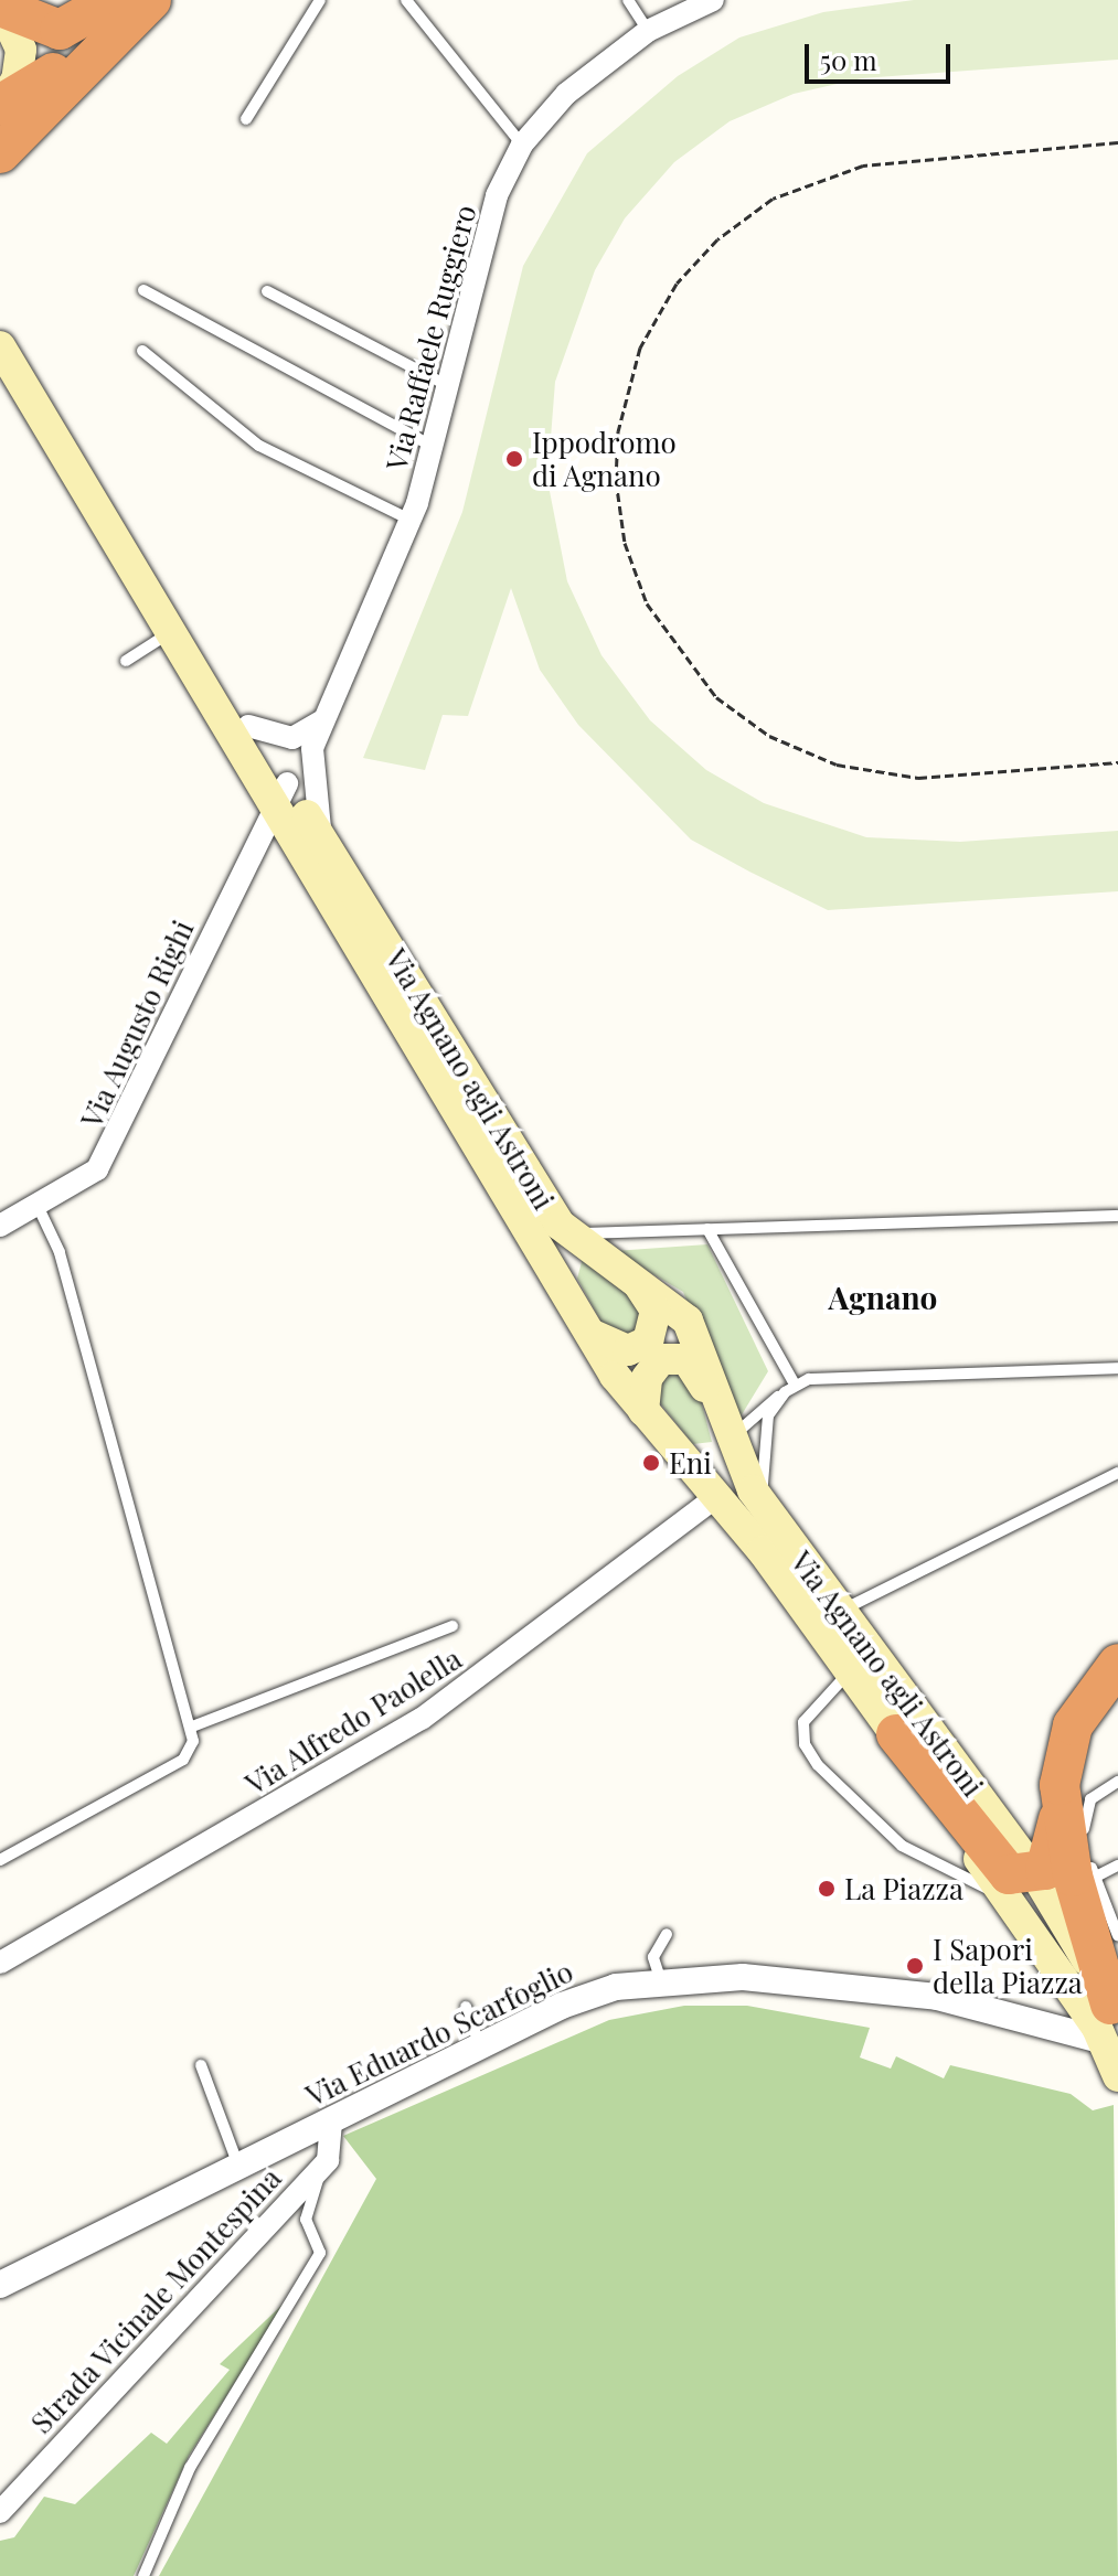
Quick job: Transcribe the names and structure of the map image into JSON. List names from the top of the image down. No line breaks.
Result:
{"streets":{"main road":["Via Agnano agli Astroni"],"street":["Via Raffaele Ruggiero","Via Augusto Righi","Via Alfredo Paolella","Via Eduardo Scarfoglio","Strada Vicinale Montespina"]},"crossings":[["Via Raffaele Ruggiero","Via Agnano agli Astroni"],["Via Augusto Righi","Via Agnano agli Astroni"],["Via Agnano agli Astroni","Via Alfredo Paolella"],["Via Agnano agli Astroni","Via Eduardo Scarfoglio"]],"districts":["Agnano"],"places":["Ippodromo di Agnano","Eni","La Piazza","I Sapori della Piazza"],"scale_bar":"50 m"}
